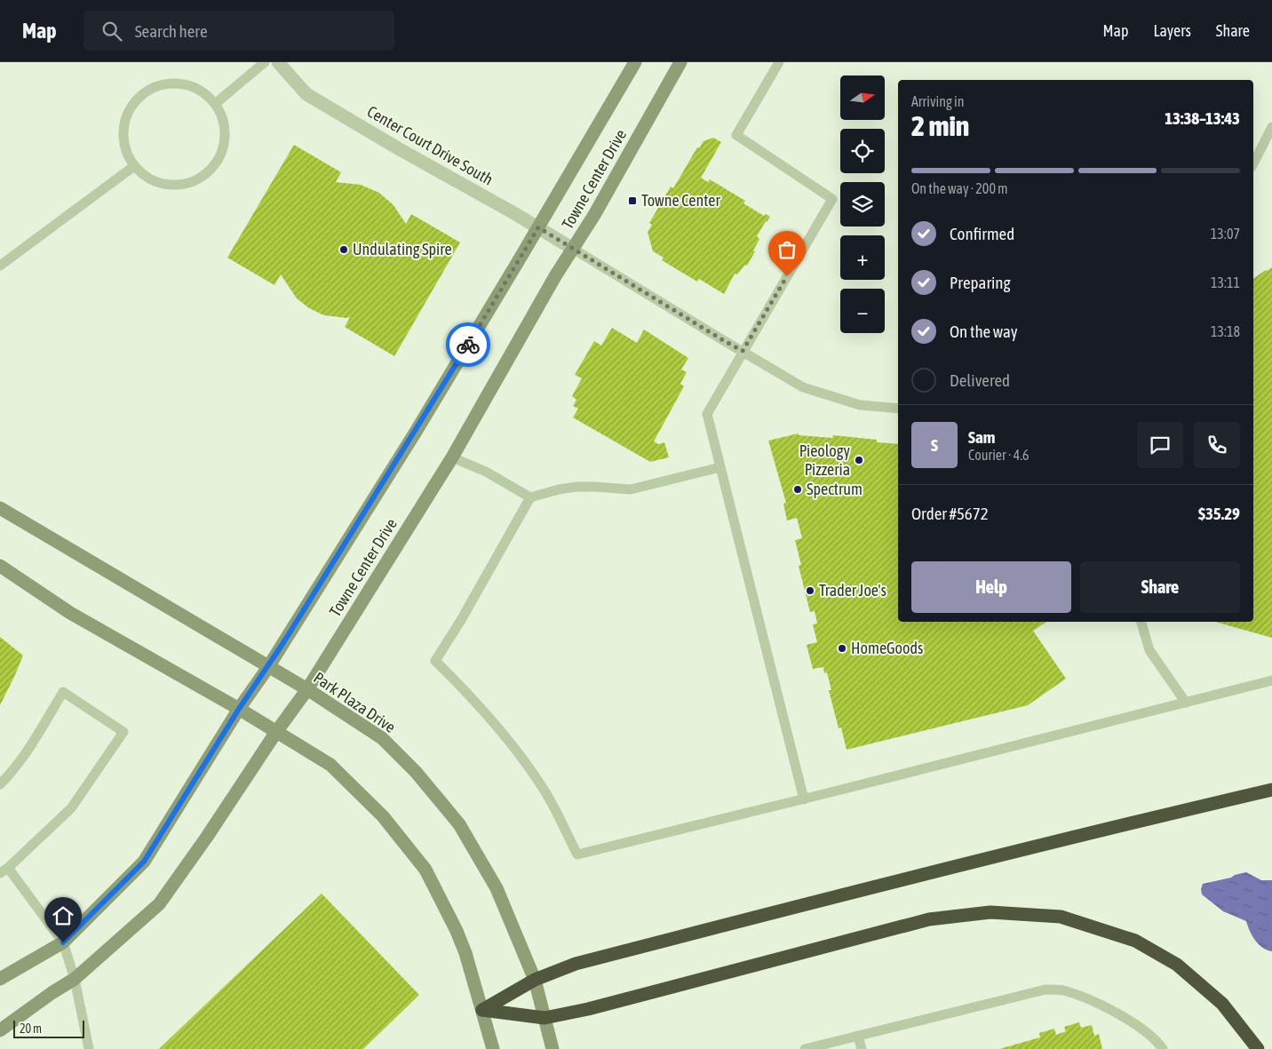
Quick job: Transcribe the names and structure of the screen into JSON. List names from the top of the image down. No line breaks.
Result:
{"streets":{"street":["Center Court Drive South","Towne Center Drive","Park Plaza Drive"]},"crossings":[["Center Court Drive South","Towne Center Drive"],["Towne Center Drive","Park Plaza Drive"]],"places":{"transit":["Towne Center"],"other":["Undulating Spire","Pieology Pizzeria","Spectrum","Trader Joe's","HomeGoods"]},"scale_bar":"20 m","north":"right","page":{"header":"Map","search":"Search here","nav":["Map","Layers","Share"],"map_buttons":["+","−"],"heading":["2 min","Arriving in","13:38–13:43"],"panel":["Sam","Courier · 4.6","Order #5672","$35.29"],"bar":"On the way · 200 m","list":[["Confirmed","13:07"],["Preparing","13:11"],["On the way","13:18"],"Delivered"],"round":"S","buttons":["Help","Share"],"scale":"20 m"}}
